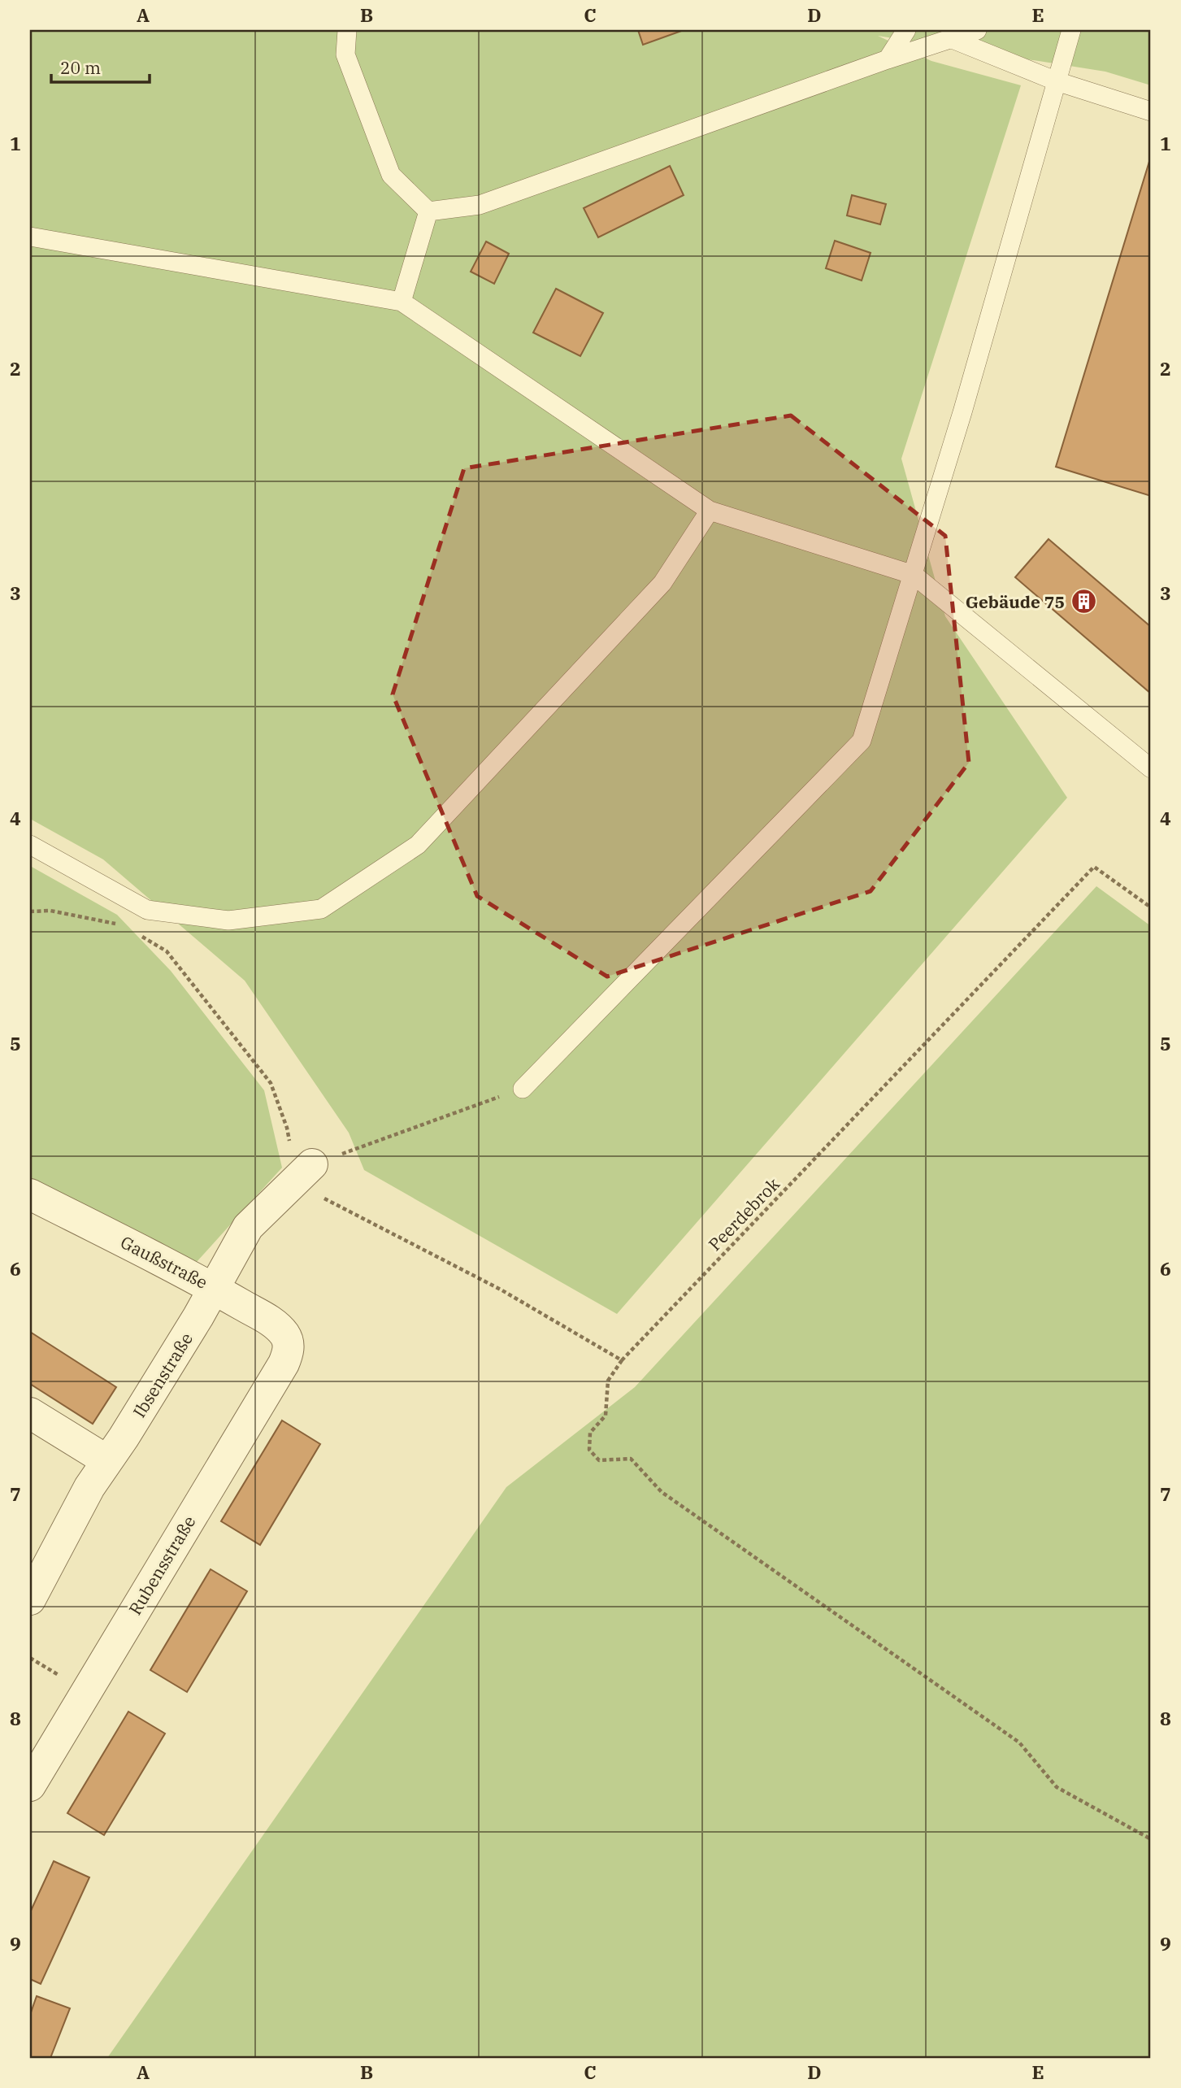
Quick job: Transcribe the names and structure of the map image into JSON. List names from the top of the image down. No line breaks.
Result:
{"streets":{"street":["Gaußstraße","Ibsenstraße","Rubensstraße"],"path":["Peerdebrok"]},"crossings":[["Gaußstraße","Ibsenstraße"],["Gaußstraße","Rubensstraße"]],"places":{"building":["Gebäude 75"]},"scale_bar":"20 m","grid":{"columns":["A","B","C","D","E"],"rows":["1","2","3","4","5","6","7","8","9"]}}
